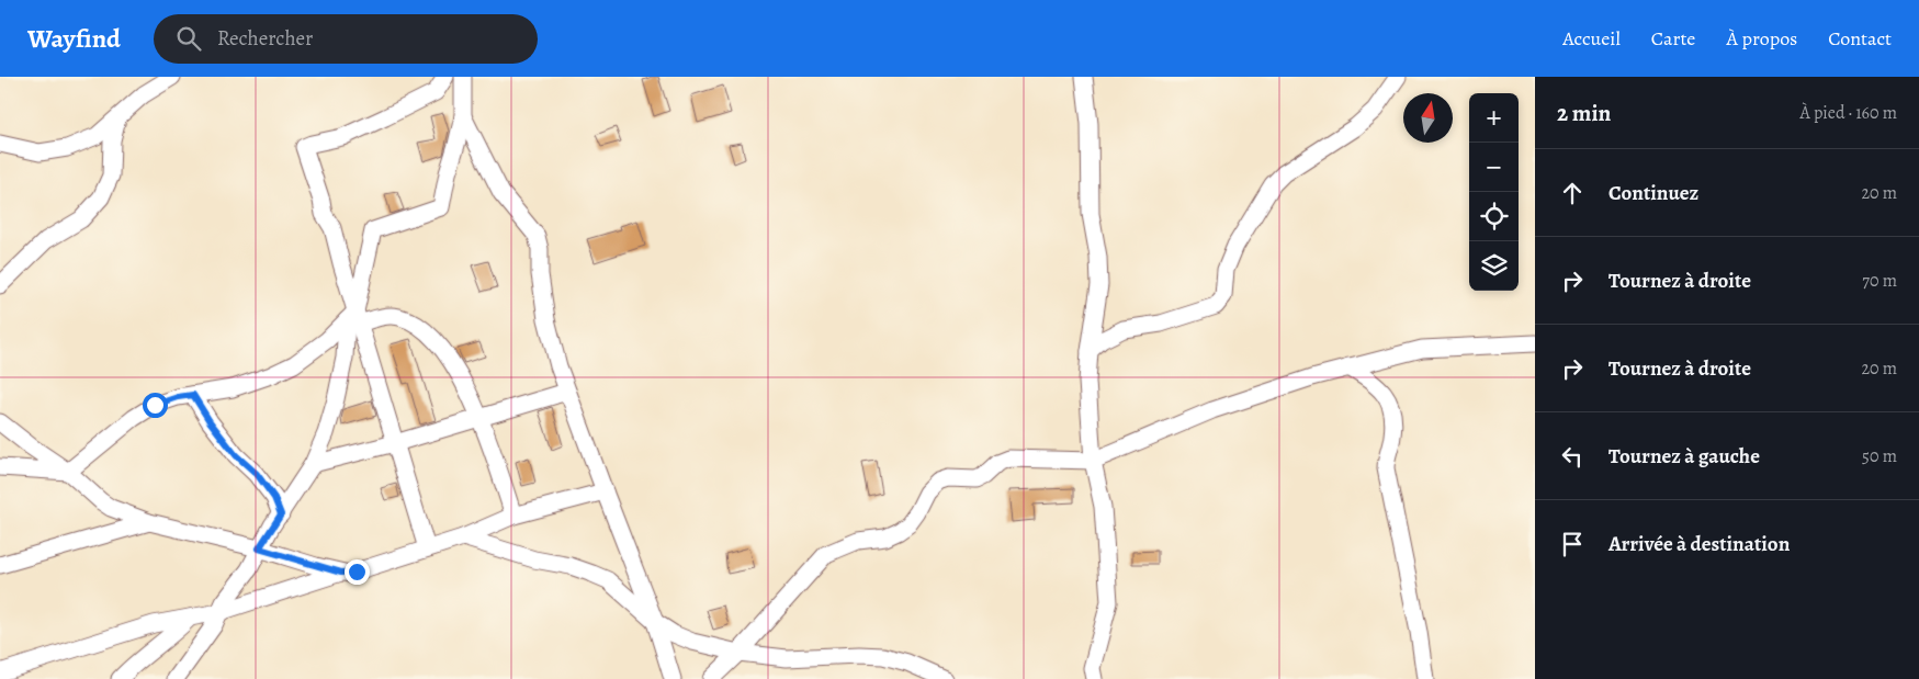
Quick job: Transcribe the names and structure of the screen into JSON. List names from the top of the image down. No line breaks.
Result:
{"north":"top","page":{"header":"Wayfind","search":"Rechercher","nav":["Accueil","Carte","À propos","Contact"],"heading":["2 min","À pied · 160 m"],"map_buttons":["+","−"],"list":[["Continuez","20 m"],["Tournez à droite","70 m"],["Tournez à droite","20 m"],["Tournez à gauche","50 m"],"Arrivée à destination"]}}
